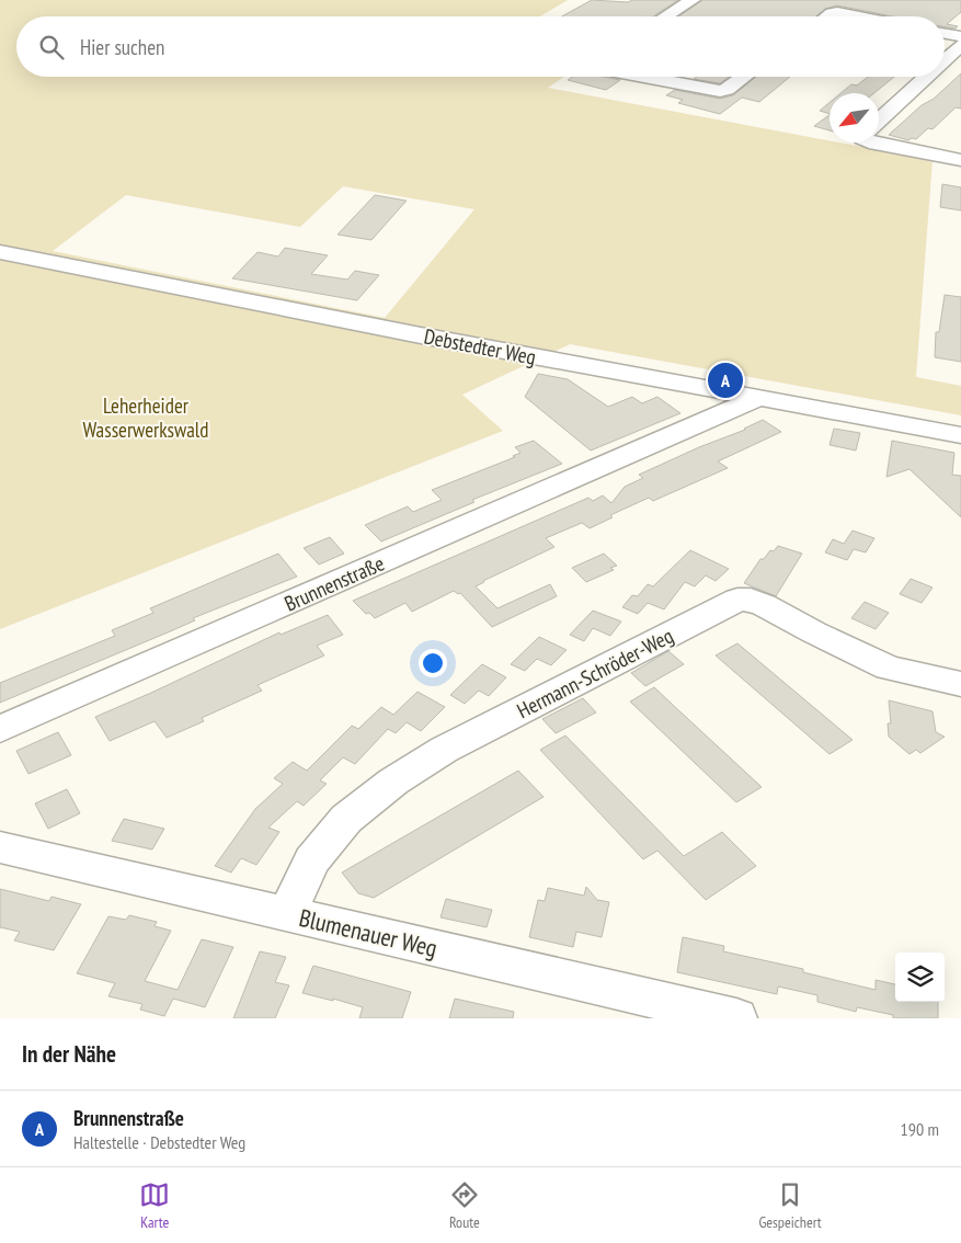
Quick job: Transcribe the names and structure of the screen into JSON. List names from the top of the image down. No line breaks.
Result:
{"streets":{"street":["Debstedter Weg","Brunnenstraße","Hermann-Schröder-Weg","Blumenauer Weg"]},"crossings":[["Debstedter Weg","Brunnenstraße"],["Hermann-Schröder-Weg","Blumenauer Weg"]],"parks":["Leherheider Wasserwerkswald"],"north":"bottom left","page":{"search":"Hier suchen","pins":"A","heading":"In der Nähe","list":[{"mark":"A","name":"Brunnenstraße","note":"Haltestelle · Debstedter Weg","value":"190 m"}],"nav":["Karte","Route","Gespeichert"]}}
